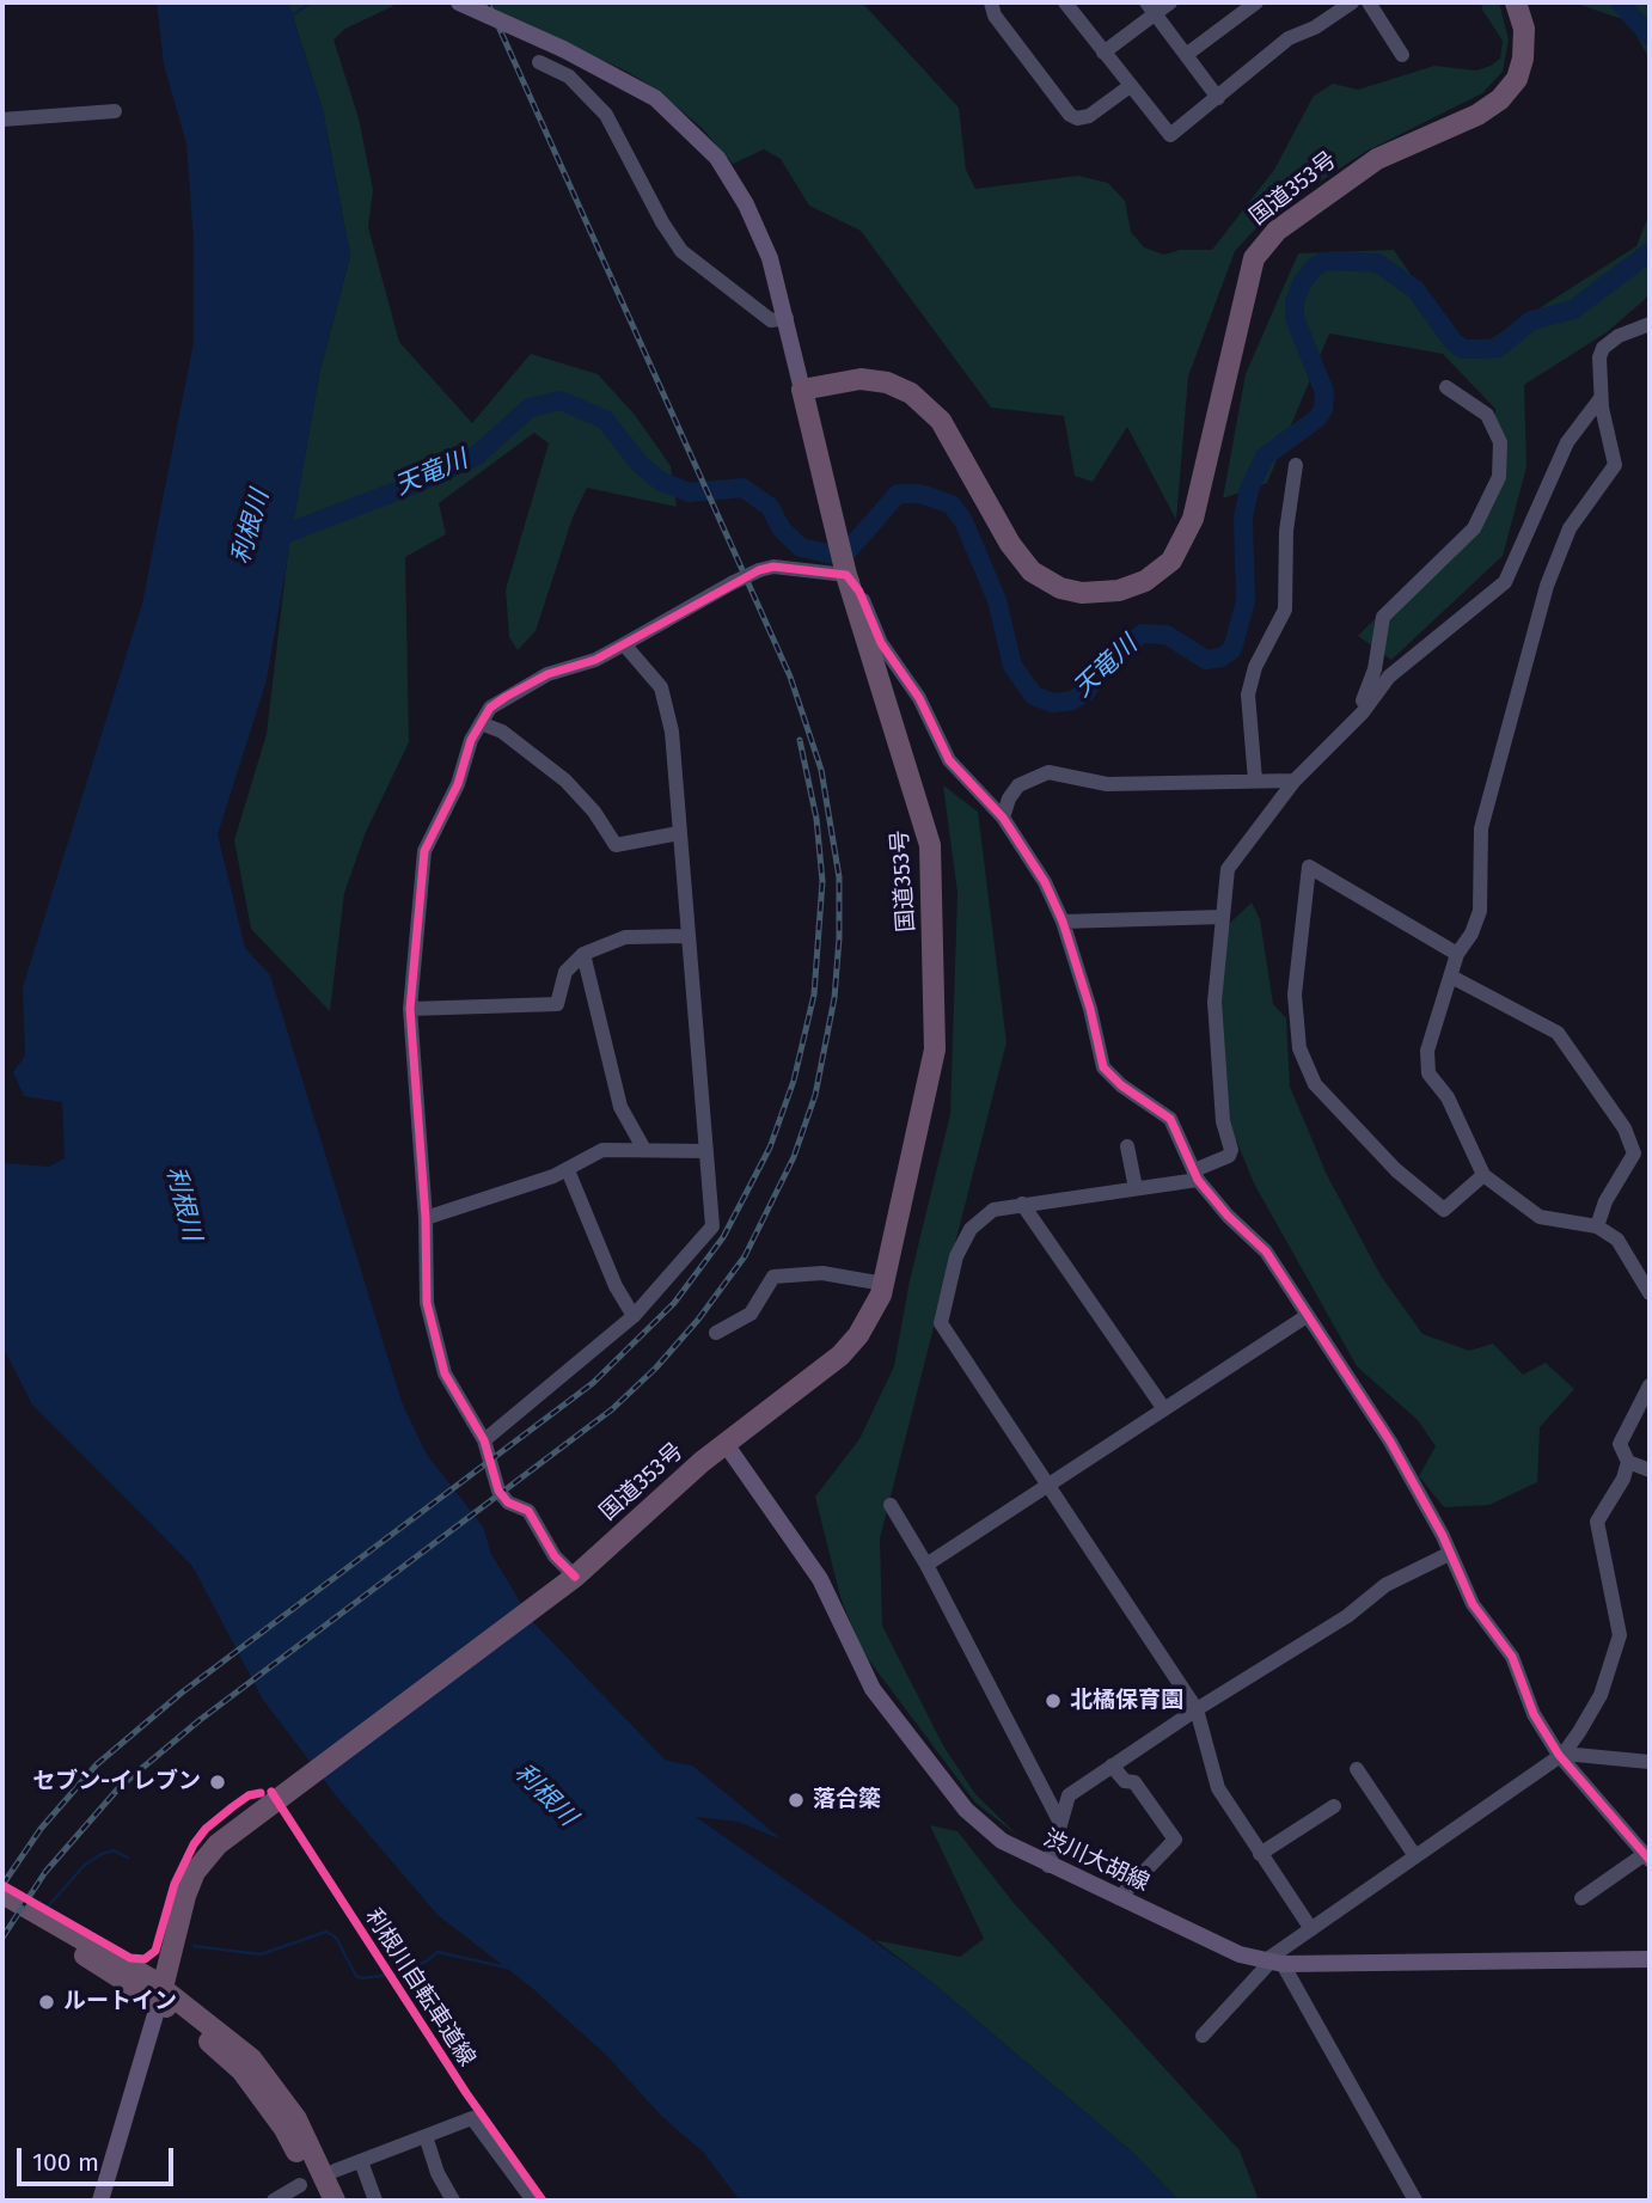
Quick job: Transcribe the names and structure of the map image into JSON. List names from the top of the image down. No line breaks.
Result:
{"streets":{"highway":["国道353号"],"main road":["渋川大胡線"],"cycle path":["利根川自転車道線"]},"crossings":[["国道353号","渋川大胡線"]],"water":["天竜川","利根川"],"places":["北橘保育園","セブン-イレブン","落合簗","ルートイン"],"scale_bar":"100 m"}
